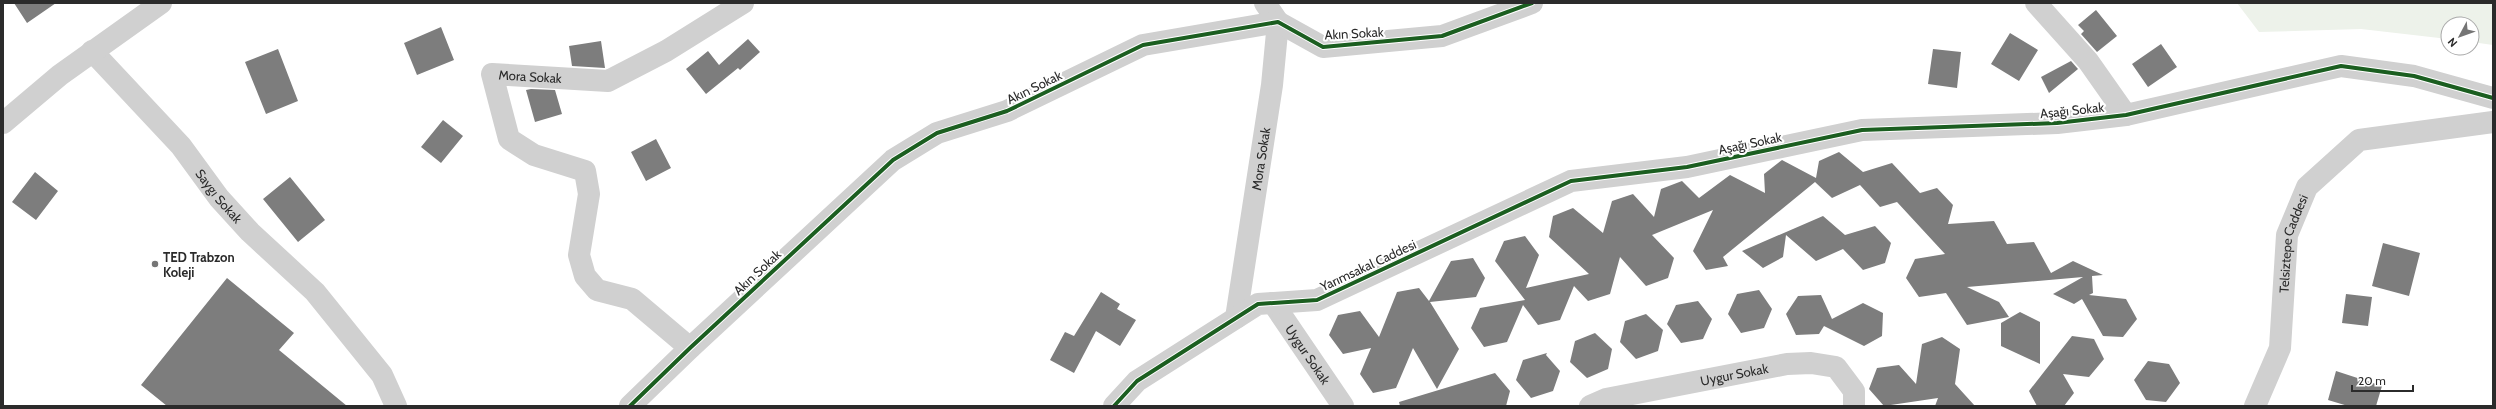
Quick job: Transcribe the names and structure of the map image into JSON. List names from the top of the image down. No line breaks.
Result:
{"streets":{"street":["Akın Sokak","Mora Sokak","Aşağı Sokak","Saygı Sokak","Telsiztepe Caddesi","Yarımsakal Caddesi","Uygur Sokak"]},"crossings":[["Akın Sokak","Mora Sokak"],["Mora Sokak","Yarımsakal Caddesi"],["Aşağı Sokak","Yarımsakal Caddesi"],["Yarımsakal Caddesi","Uygur Sokak"]],"places":["TED Trabzon Koleji"],"scale_bar":"20 m","north":"bottom left"}
